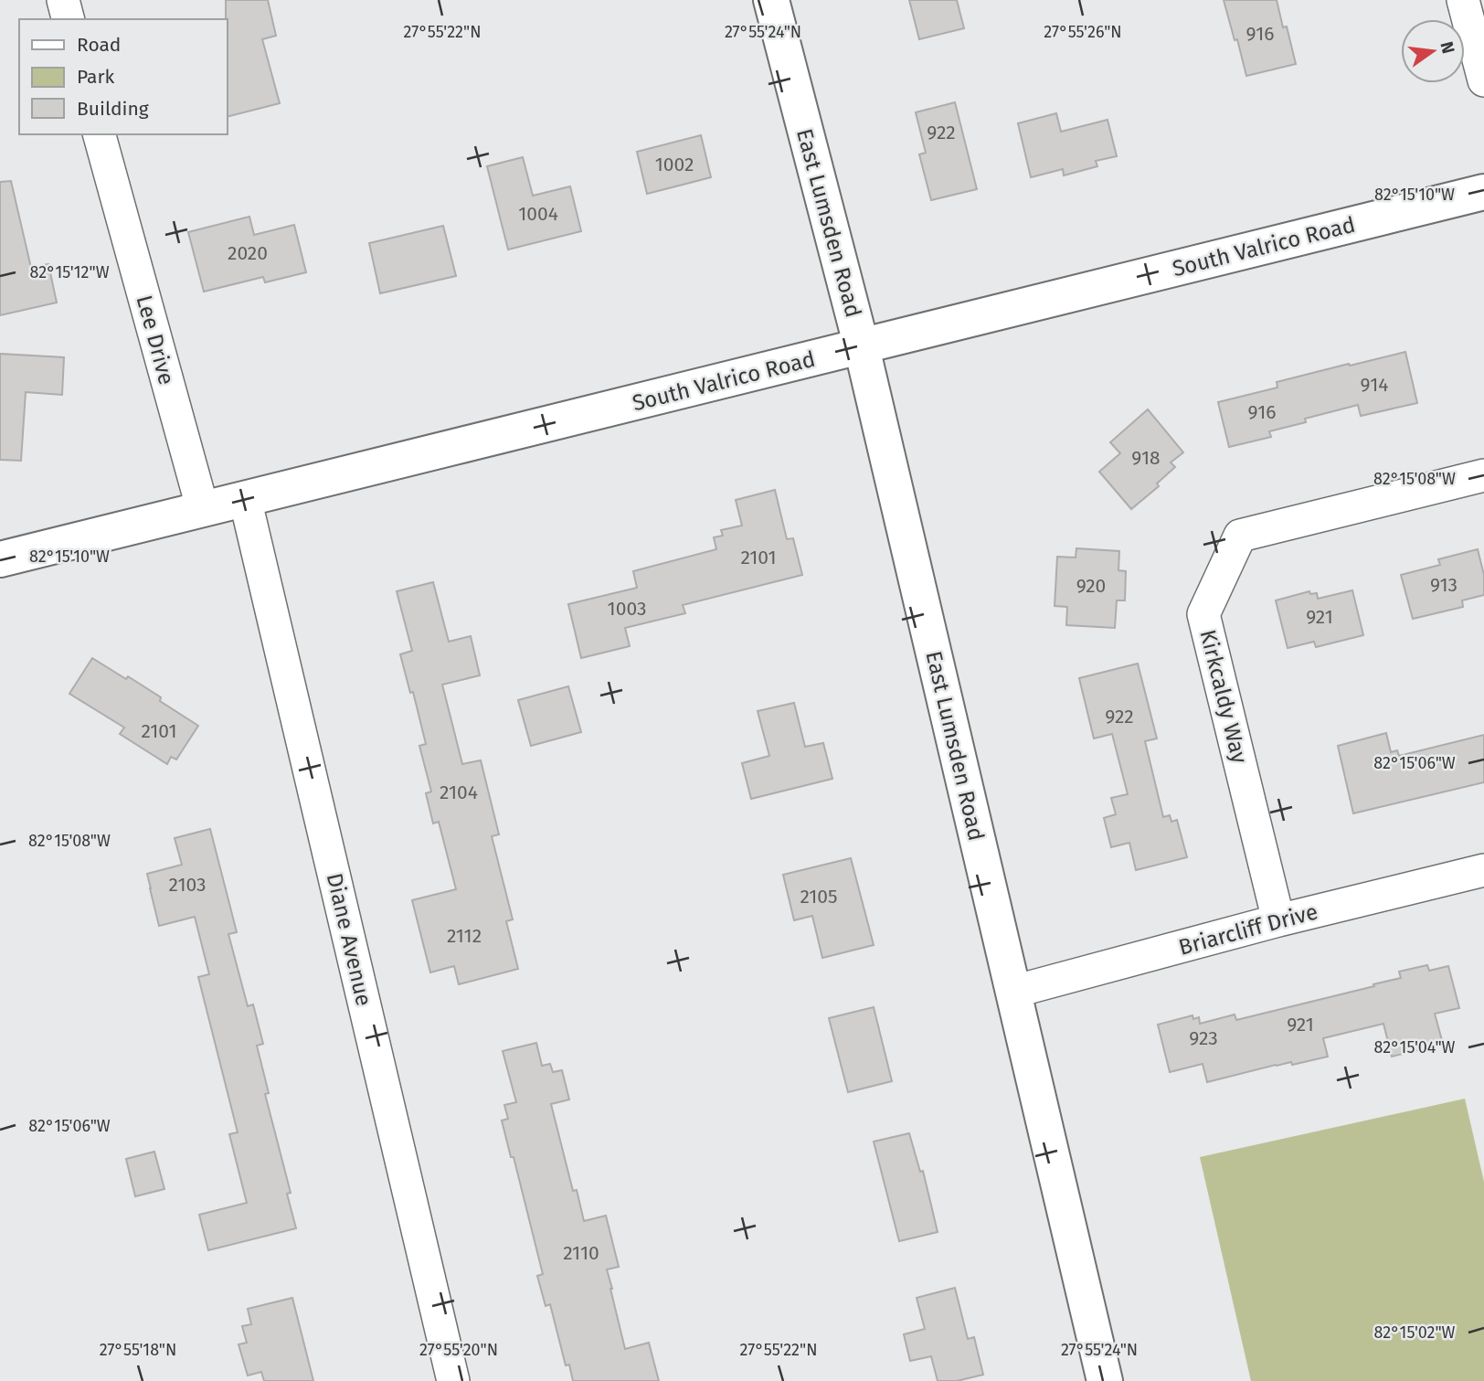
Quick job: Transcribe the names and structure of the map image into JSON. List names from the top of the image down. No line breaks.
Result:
{"streets":{"street":["East Lumsden Road","South Valrico Road","Lee Drive","Kirkcaldy Way","Briarcliff Drive","Diane Avenue"]},"crossings":[["East Lumsden Road","South Valrico Road"],["East Lumsden Road","Briarcliff Drive"],["South Valrico Road","Lee Drive"],["South Valrico Road","Diane Avenue"],["Kirkcaldy Way","Briarcliff Drive"]],"house_numbers":["916","922","1002","1004","2020","914","916","918","2101","913","920","1003","921","922","2101","2104","2103","2105","2112","921","923","2110"],"legend":["Road","Park","Building"],"north":"right","coordinates":["27°55'22\"N","27°55'24\"N","27°55'26\"N","82°15'10\"W","82°15'12\"W","82°15'08\"W","82°15'06\"W","82°15'04\"W","82°15'02\"W","27°55'18\"N","27°55'20\"N"]}
